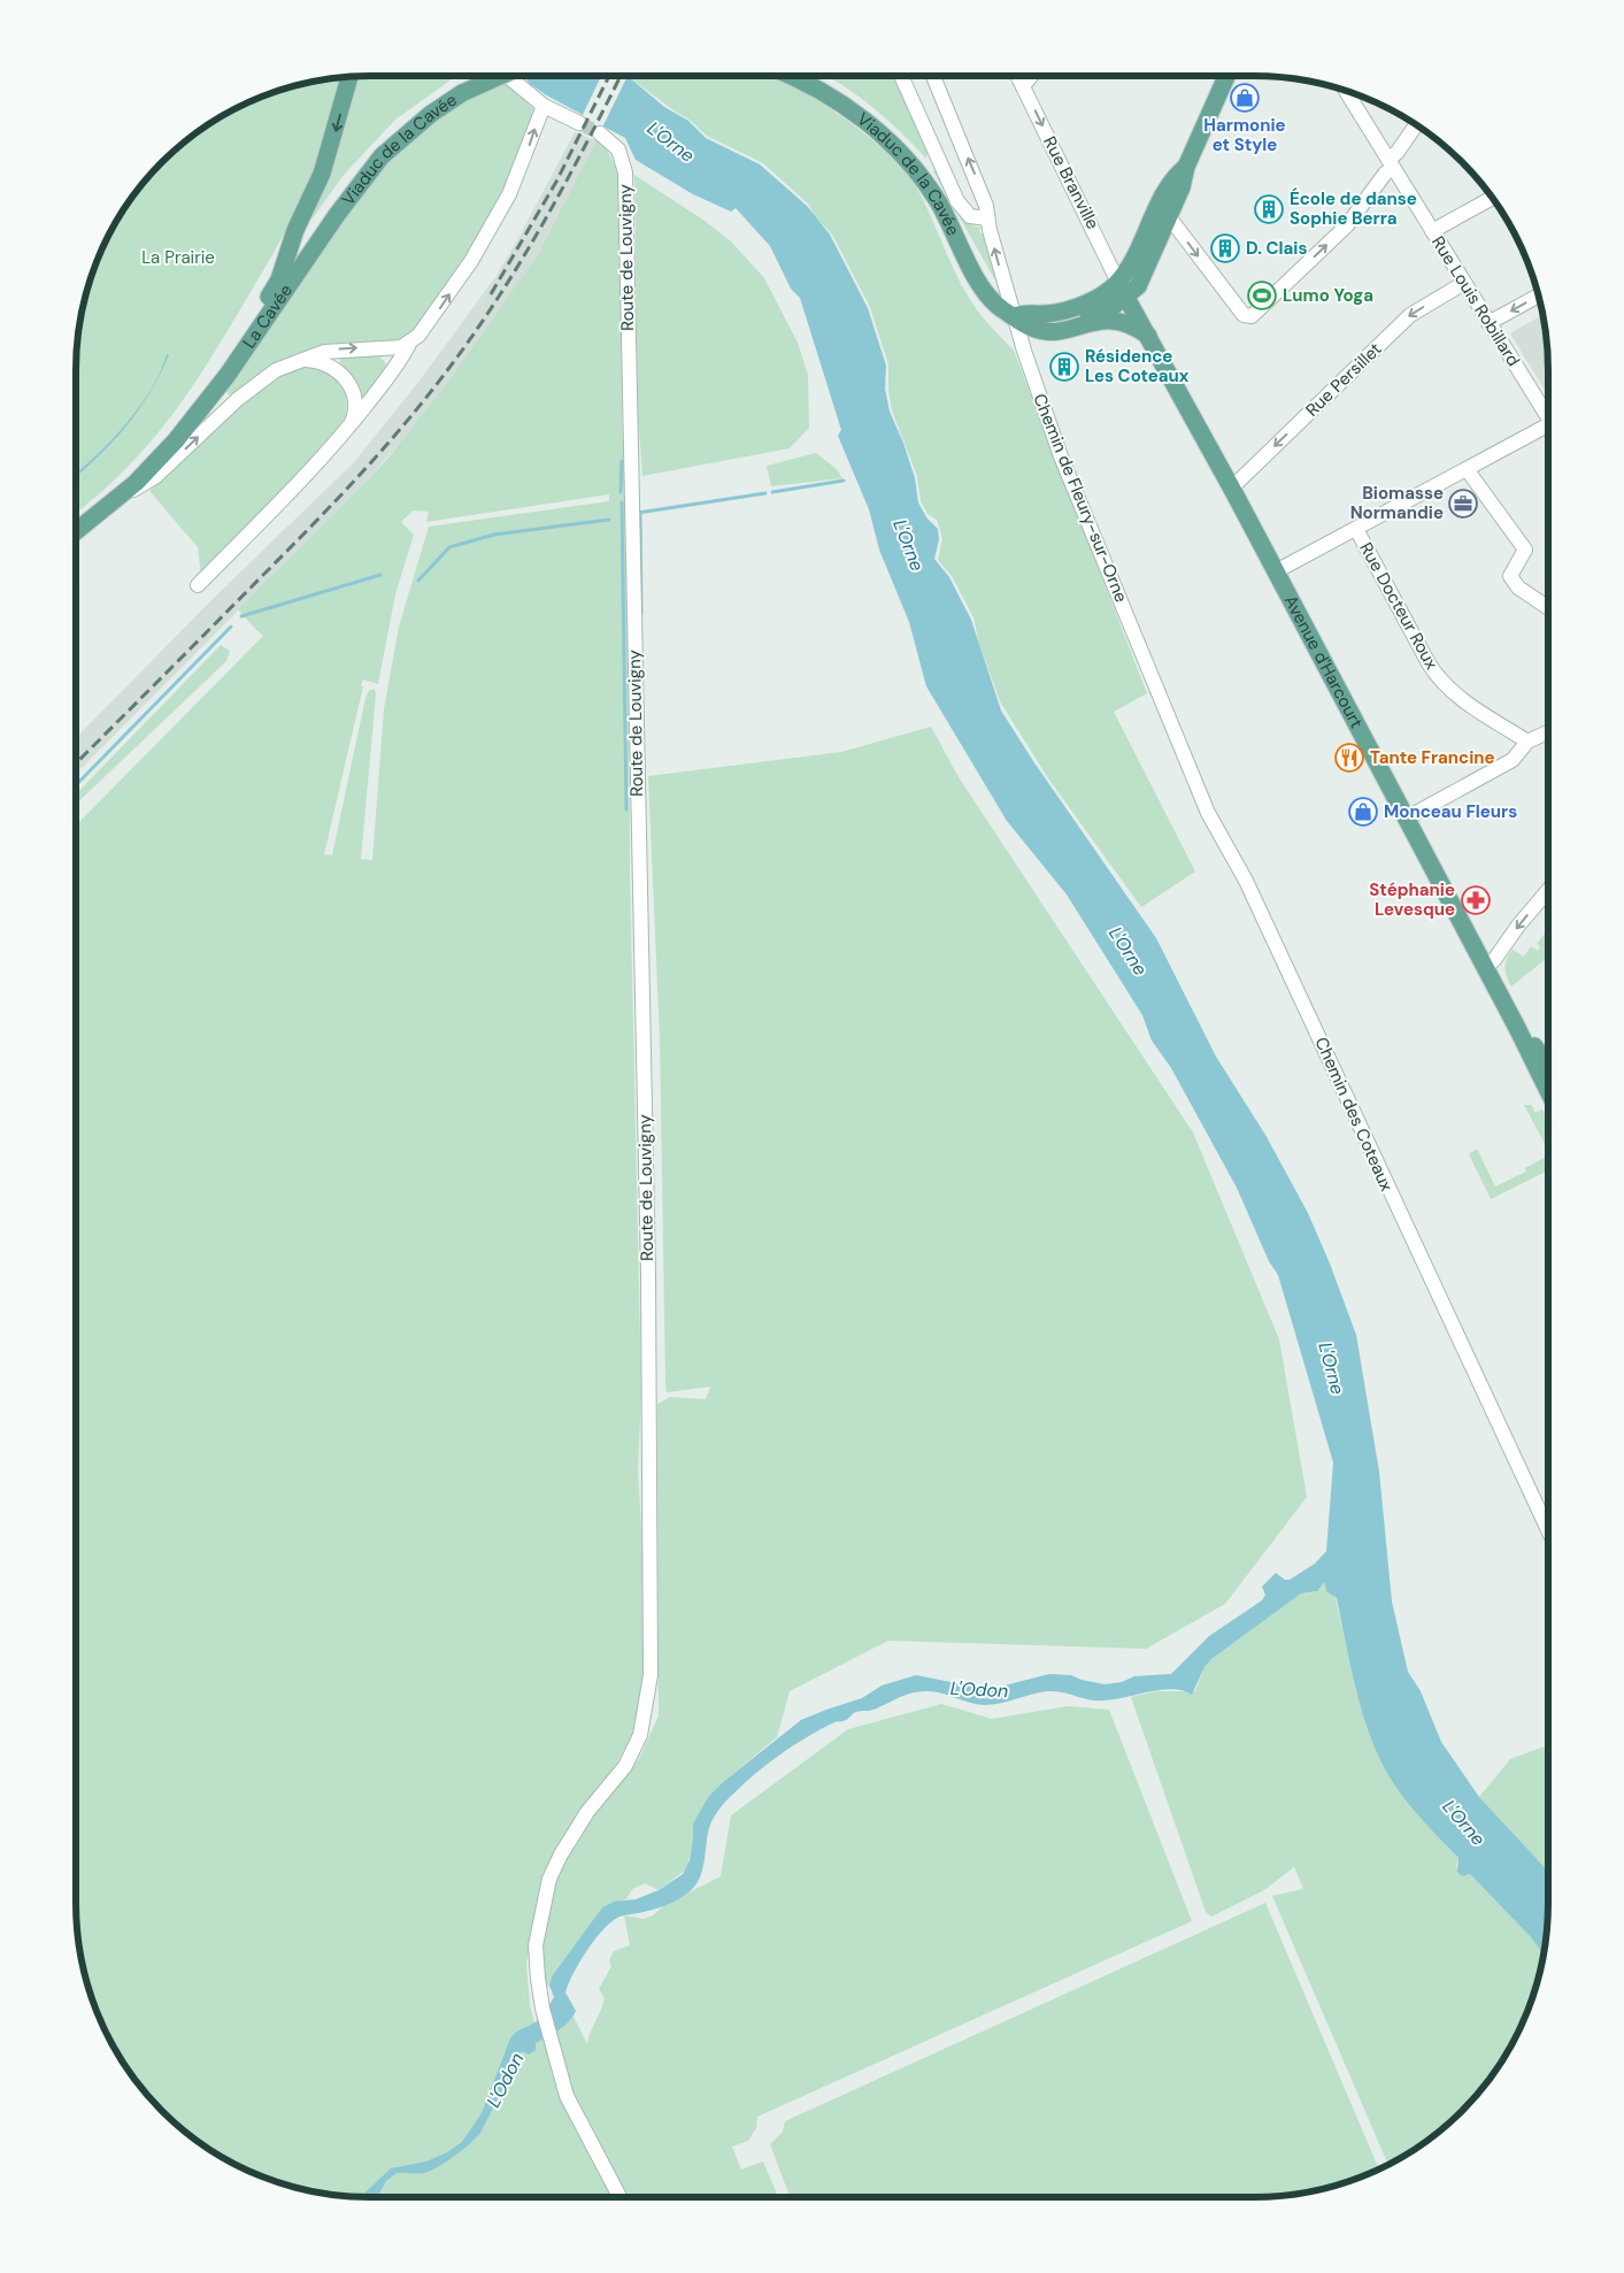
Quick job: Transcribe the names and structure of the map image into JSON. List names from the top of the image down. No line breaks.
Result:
{"streets":{"main road":["Viaduc de la Cavée","La Cavée","Avenue d'Harcourt"],"street":["Rue Branville","Route de Louvigny","Rue Louis Robillard","Rue Persillet","Chemin de Fleury-sur-Orne","Rue Docteur Roux","Chemin des Coteaux"]},"crossings":[["Viaduc de la Cavée","La Cavée"],["Viaduc de la Cavée","Chemin de Fleury-sur-Orne"],["Rue Branville","Avenue d'Harcourt"],["Rue Louis Robillard","Rue Persillet"],["Rue Persillet","Avenue d'Harcourt"],["Chemin de Fleury-sur-Orne","Chemin des Coteaux"]],"water":["L'Orne","L'Odon"],"parks":["La Prairie"],"places":{"shop":["Harmonie et Style","Monceau Fleurs"],"building":["École de danse Sophie Berra","D. Clais","Résidence Les Coteaux"],"sports":["Lumo Yoga"],"office":["Biomasse Normandie"],"restaurant":["Tante Francine"],"pharmacy":["Stéphanie Levesque"]}}
